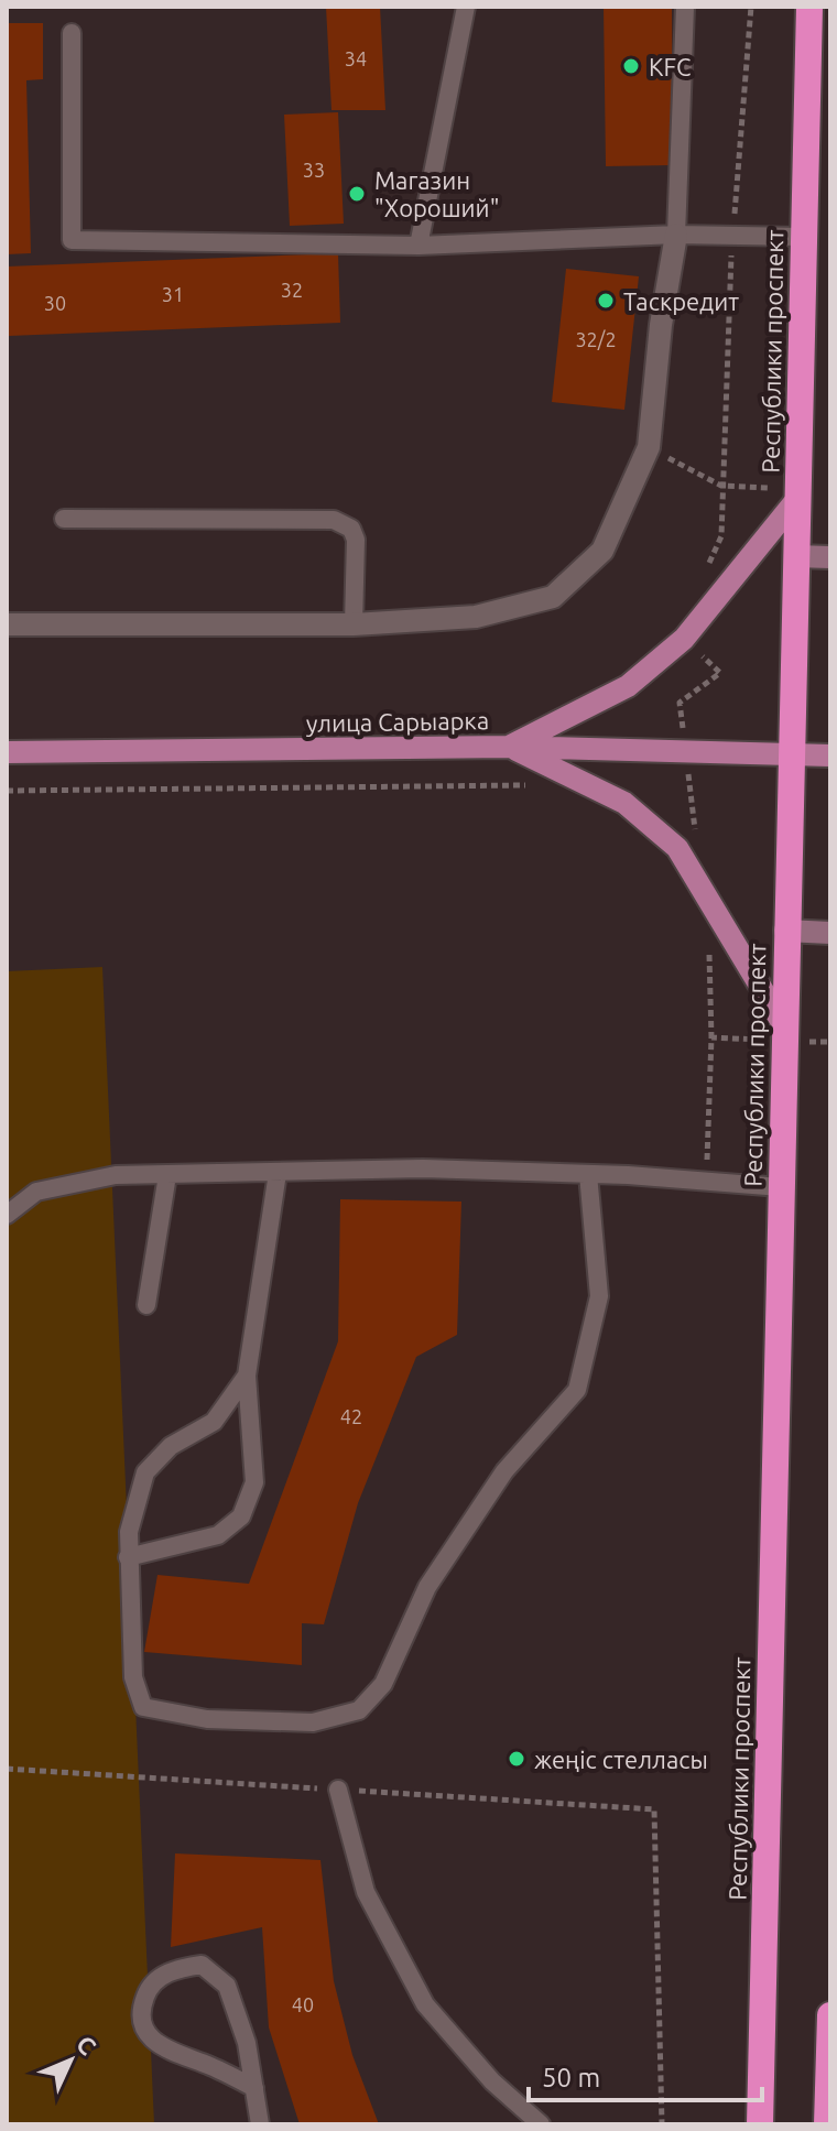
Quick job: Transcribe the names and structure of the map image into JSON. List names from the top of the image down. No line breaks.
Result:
{"streets":{"highway":["Республики проспект"],"main road":["улица Сарыарка"]},"crossings":[["Республики проспект","улица Сарыарка"]],"places":["KFC","Магазин \"Хороший\"","Таскредит","жеңіс стелласы"],"house_numbers":["34","33","32","31","30","32/2","42","40"],"scale_bar":"50 m","north":"top right"}
